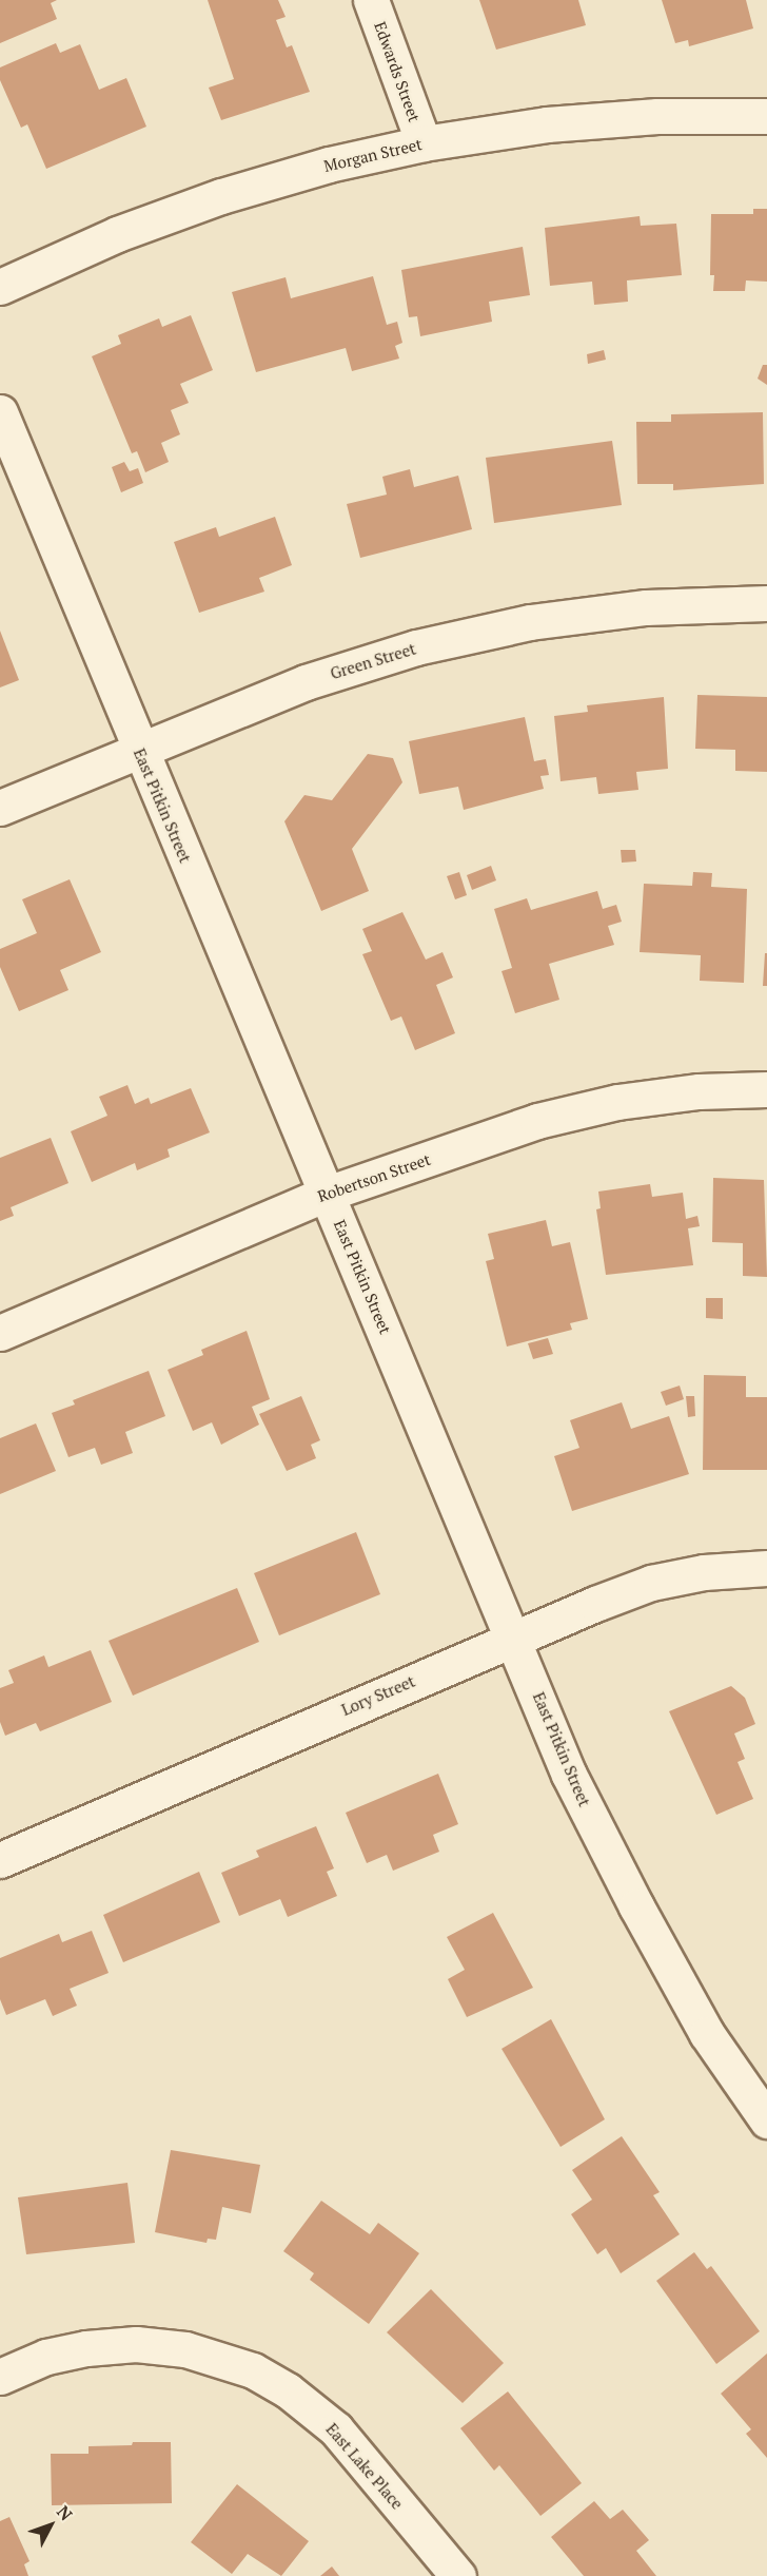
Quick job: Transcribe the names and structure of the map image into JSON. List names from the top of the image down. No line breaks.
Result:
{"streets":{"street":["Edwards Street","Morgan Street","Green Street","East Pitkin Street","Robertson Street","Lory Street","East Lake Place"]},"crossings":[["Edwards Street","Morgan Street"],["Green Street","East Pitkin Street"],["East Pitkin Street","Robertson Street"],["East Pitkin Street","Lory Street"]],"north":"top right"}
